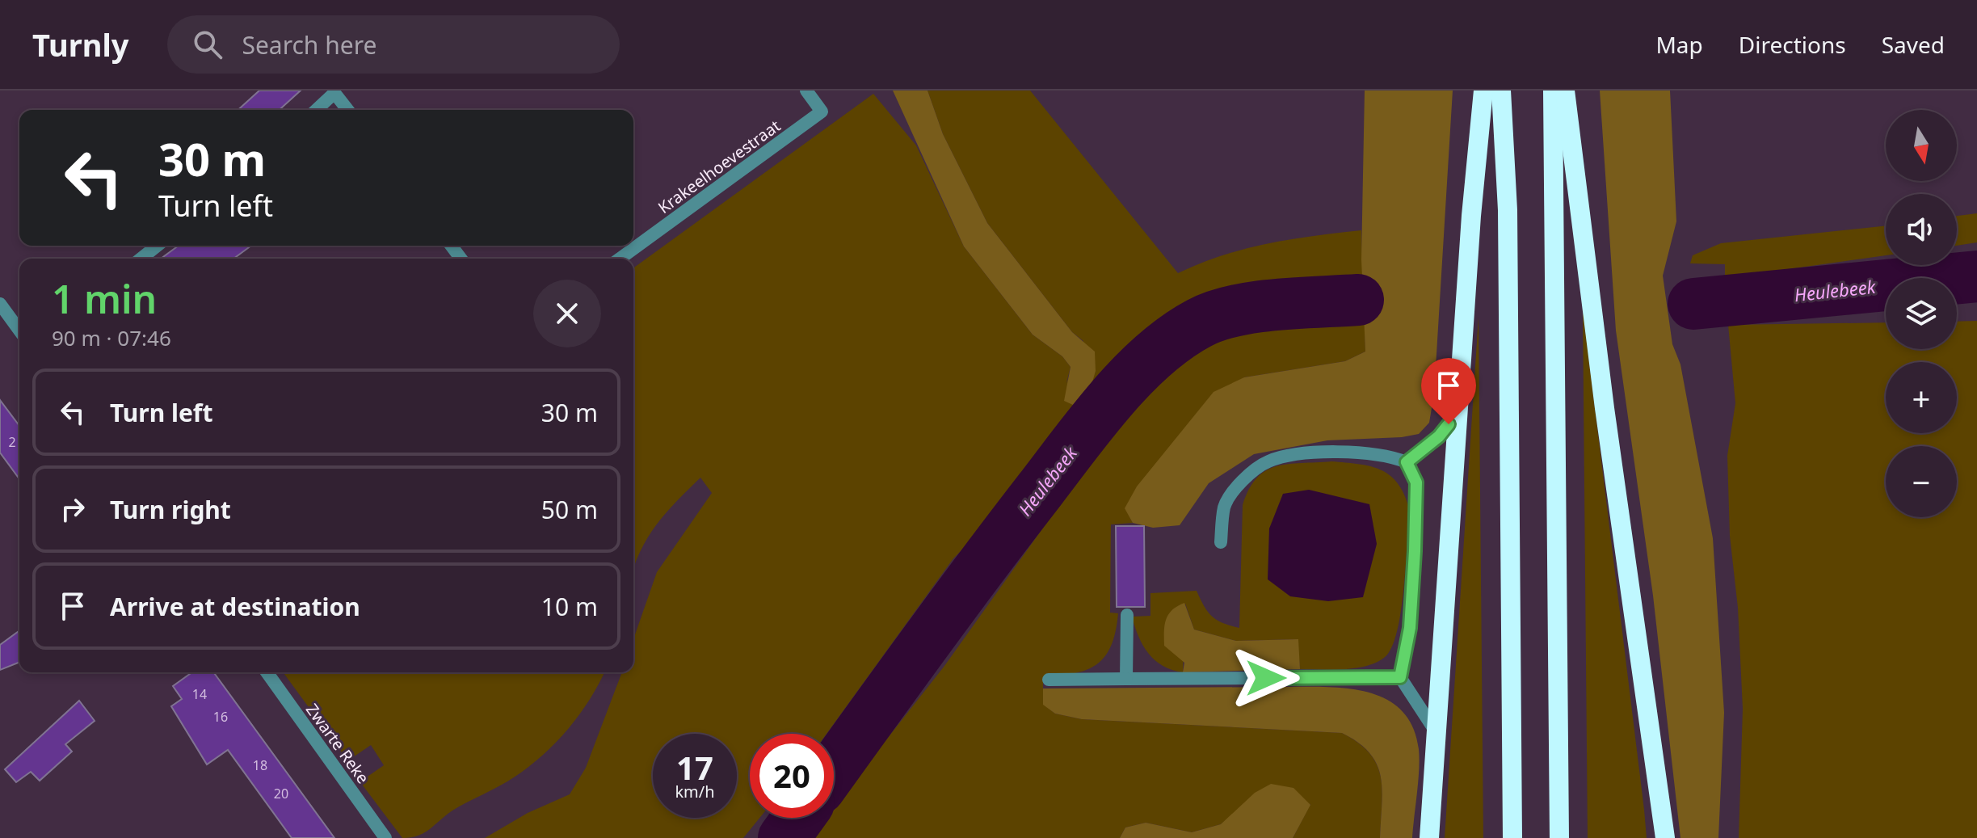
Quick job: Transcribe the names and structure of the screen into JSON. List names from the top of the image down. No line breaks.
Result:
{"streets":{"street":["Krakeelhoevestraat","Zwarte Reke"]},"water":["Heulebeek"],"house_numbers":["2","14","16","18","20"],"north":"bottom","page":{"header":"Turnly","search":"Search here","nav":["Map","Directions","Saved"],"map_buttons":["+","−"],"turn":["30 m","Turn left"],"heading":["1 min","90 m · 07:46"],"list":[{"name":"Turn left","value":"30 m"},{"name":"Turn right","value":"50 m"},{"name":"Arrive at destination","value":"10 m"}],"speed":"17 km/h","limit":"20"}}
